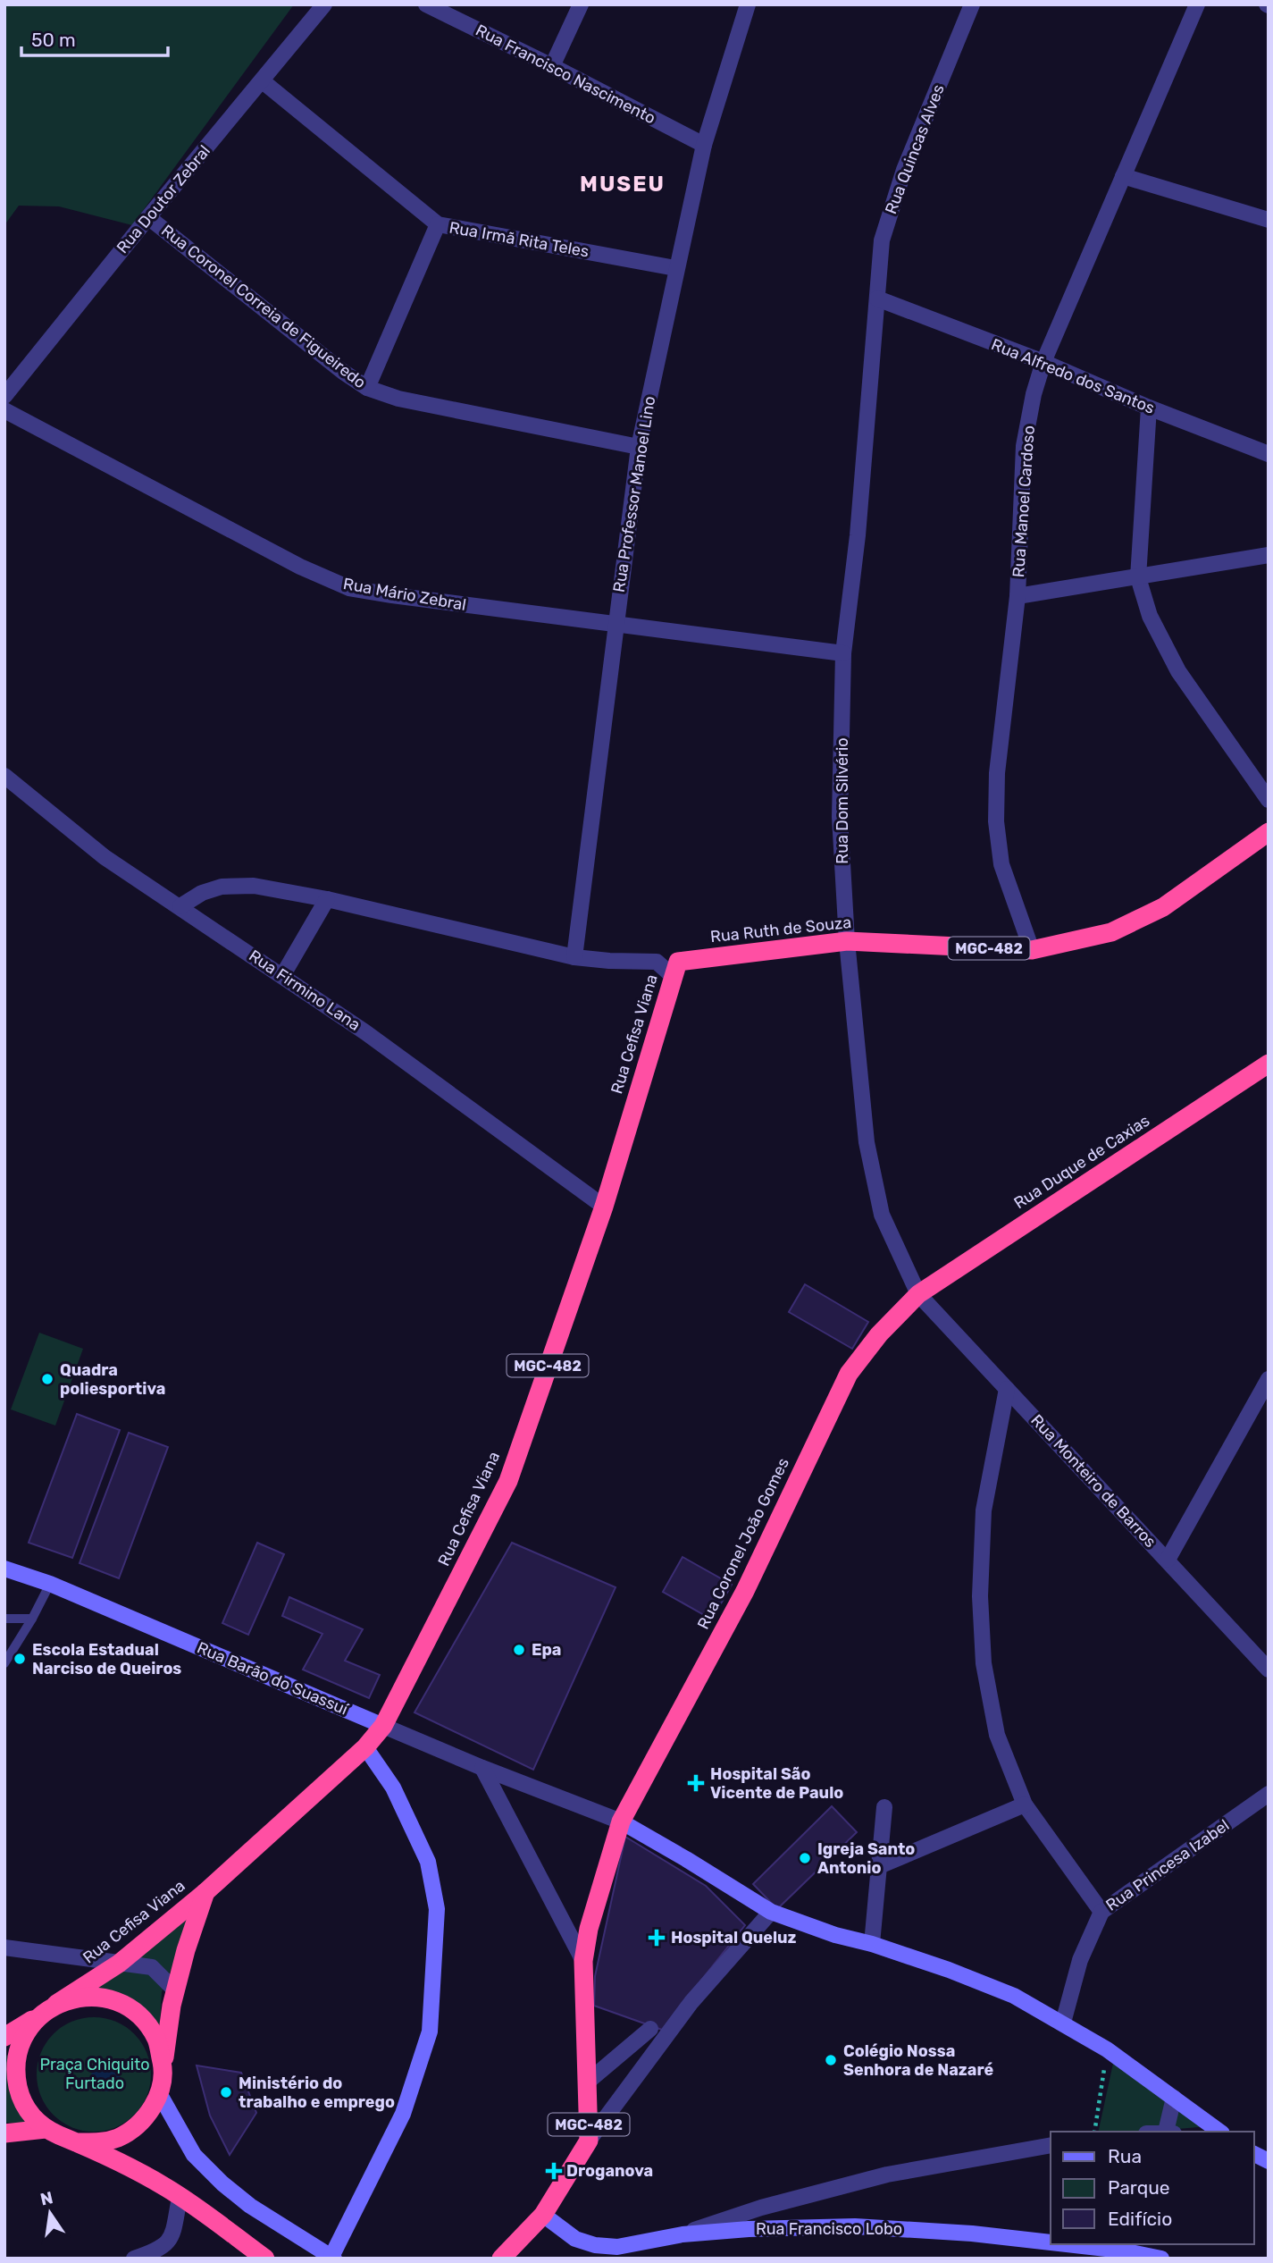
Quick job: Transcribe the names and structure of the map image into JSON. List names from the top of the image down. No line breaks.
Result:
{"streets":{"highway":["Rua Ruth de Souza","MGC-482","Rua Cefisa Viana","Rua Duque de Caxias","Rua Coronel João Gomes"],"street":["Rua Francisco Nascimento","Rua Quincas Alves","Rua Doutor Zebral","Rua Irmã Rita Teles","Rua Coronel Correia de Figueiredo","Rua Alfredo dos Santos","Rua Professor Manoel Lino","Rua Manoel Cardoso","Rua Mário Zebral","Rua Dom Silvério","Rua Firmino Lana","Rua Monteiro de Barros","Rua Barão do Suassuí","Rua Princesa Izabel","Rua Francisco Lobo"]},"crossings":[["Rua Francisco Nascimento","Rua Professor Manoel Lino"],["Rua Quincas Alves","Rua Alfredo dos Santos"],["Rua Quincas Alves","Rua Dom Silvério"],["Rua Doutor Zebral","Rua Irmã Rita Teles"],["Rua Doutor Zebral","Rua Coronel Correia de Figueiredo"],["Rua Irmã Rita Teles","Rua Professor Manoel Lino"],["Rua Coronel Correia de Figueiredo","Rua Professor Manoel Lino"],["Rua Alfredo dos Santos","Rua Manoel Cardoso"],["Rua Alfredo dos Santos","Rua Dom Silvério"],["Rua Professor Manoel Lino","Rua Mário Zebral"],["Rua Manoel Cardoso","Rua Ruth de Souza"],["Rua Mário Zebral","Rua Dom Silvério"],["Rua Dom Silvério","Rua Ruth de Souza"],["Rua Dom Silvério","Rua Duque de Caxias"],["Rua Dom Silvério","Rua Monteiro de Barros"],["Rua Dom Silvério","Rua Coronel João Gomes"],["Rua Ruth de Souza","Rua Cefisa Viana"],["MGC-482","Rua Cefisa Viana"],["MGC-482","Rua Coronel João Gomes"],["MGC-482","Rua Barão do Suassuí"],["MGC-482","Rua Francisco Lobo"],["Rua Firmino Lana","Rua Cefisa Viana"],["Rua Cefisa Viana","Rua Barão do Suassuí"],["Rua Duque de Caxias","Rua Monteiro de Barros"],["Rua Duque de Caxias","Rua Coronel João Gomes"],["Rua Monteiro de Barros","Rua Coronel João Gomes"],["Rua Coronel João Gomes","Rua Barão do Suassuí"]],"districts":["MUSEU"],"parks":["Praça Chiquito Furtado"],"places":{"other":["Quadra poliesportiva","Epa","Escola Estadual Narciso de Queiros","Igreja Santo Antonio","Colégio Nossa Senhora de Nazaré","Ministério do trabalho e emprego"],"health":["Hospital São Vicente de Paulo","Hospital Queluz","Droganova"]},"legend":["Rua","Parque","Edifício"],"scale_bar":"50 m","north":"top"}
